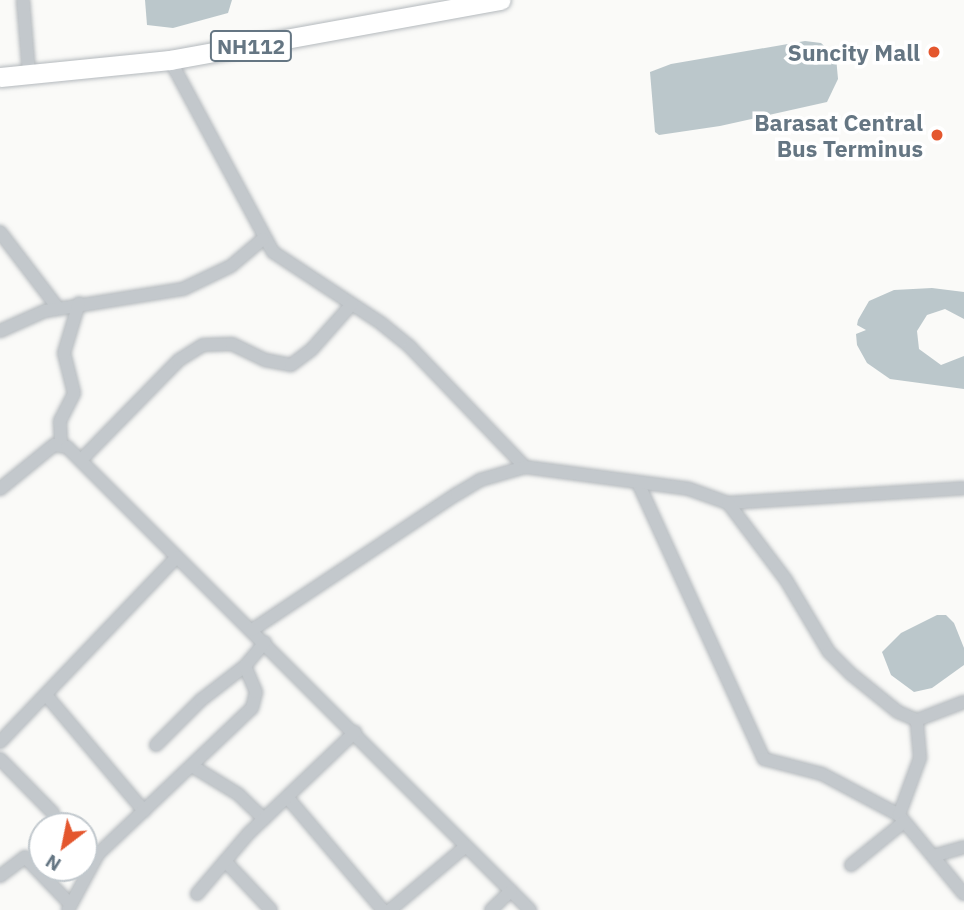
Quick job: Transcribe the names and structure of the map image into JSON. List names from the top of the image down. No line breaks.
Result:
{"streets":{"highway":["NH112"]},"places":["Suncity Mall","Barasat Central Bus Terminus"],"north":"bottom left"}
